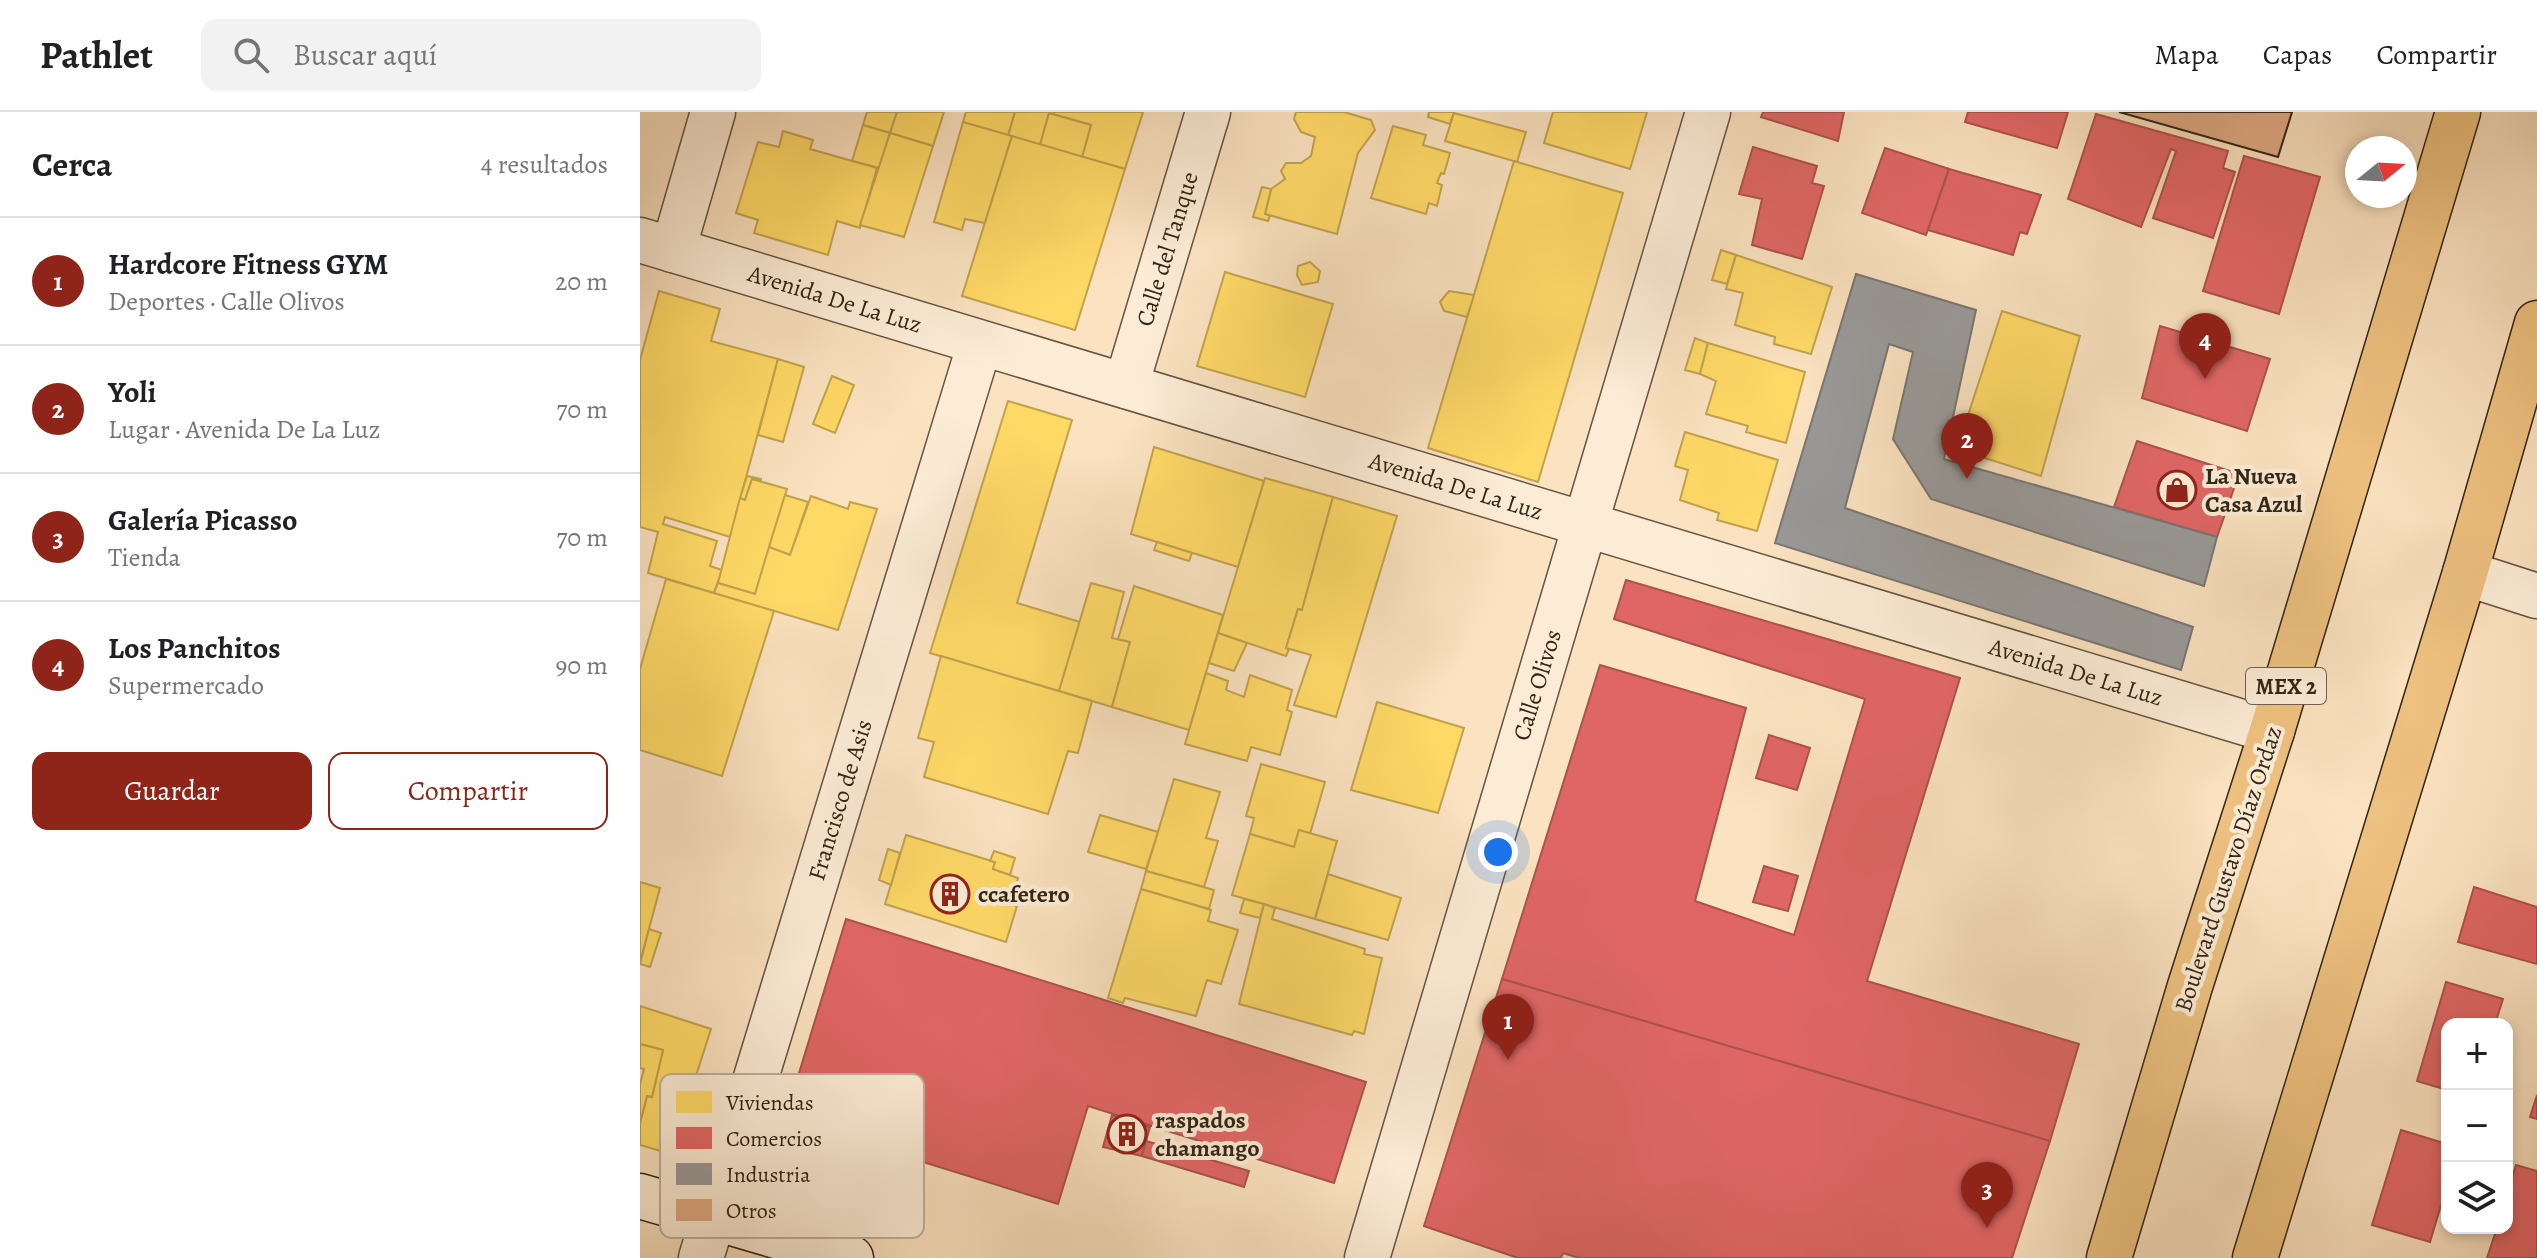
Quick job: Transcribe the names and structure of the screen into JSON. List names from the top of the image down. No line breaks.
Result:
{"streets":{"main road":["MEX 2","Boulevard Gustavo Díaz Ordaz"],"street":["Calle del Tanque","Avenida De La Luz","Calle Olivos","Francisco de Asis"]},"crossings":[["Calle del Tanque","Avenida De La Luz"],["Avenida De La Luz","Calle Olivos"],["Avenida De La Luz","Francisco de Asis"],["Avenida De La Luz","Boulevard Gustavo Díaz Ordaz"]],"places":{"shop":["La Nueva Casa Azul"],"building":["ccafetero","raspados chamango"]},"legend":["Viviendas","Comercios","Industria","Otros"],"north":"right","page":{"header":"Pathlet","search":"Buscar aquí","nav":["Mapa","Capas","Compartir"],"heading":["Cerca","4 resultados"],"list":[{"mark":"1","name":"Hardcore Fitness GYM","note":"Deportes · Calle Olivos","value":"20 m"},{"mark":"2","name":"Yoli","note":"Lugar · Avenida De La Luz","value":"70 m"},{"mark":"3","name":"Galería Picasso","note":"Tienda","value":"70 m"},{"mark":"4","name":"Los Panchitos","note":"Supermercado","value":"90 m"}],"pins":["4","2","1","3"],"buttons":["Guardar","Compartir"],"map_buttons":["+","−"]}}
